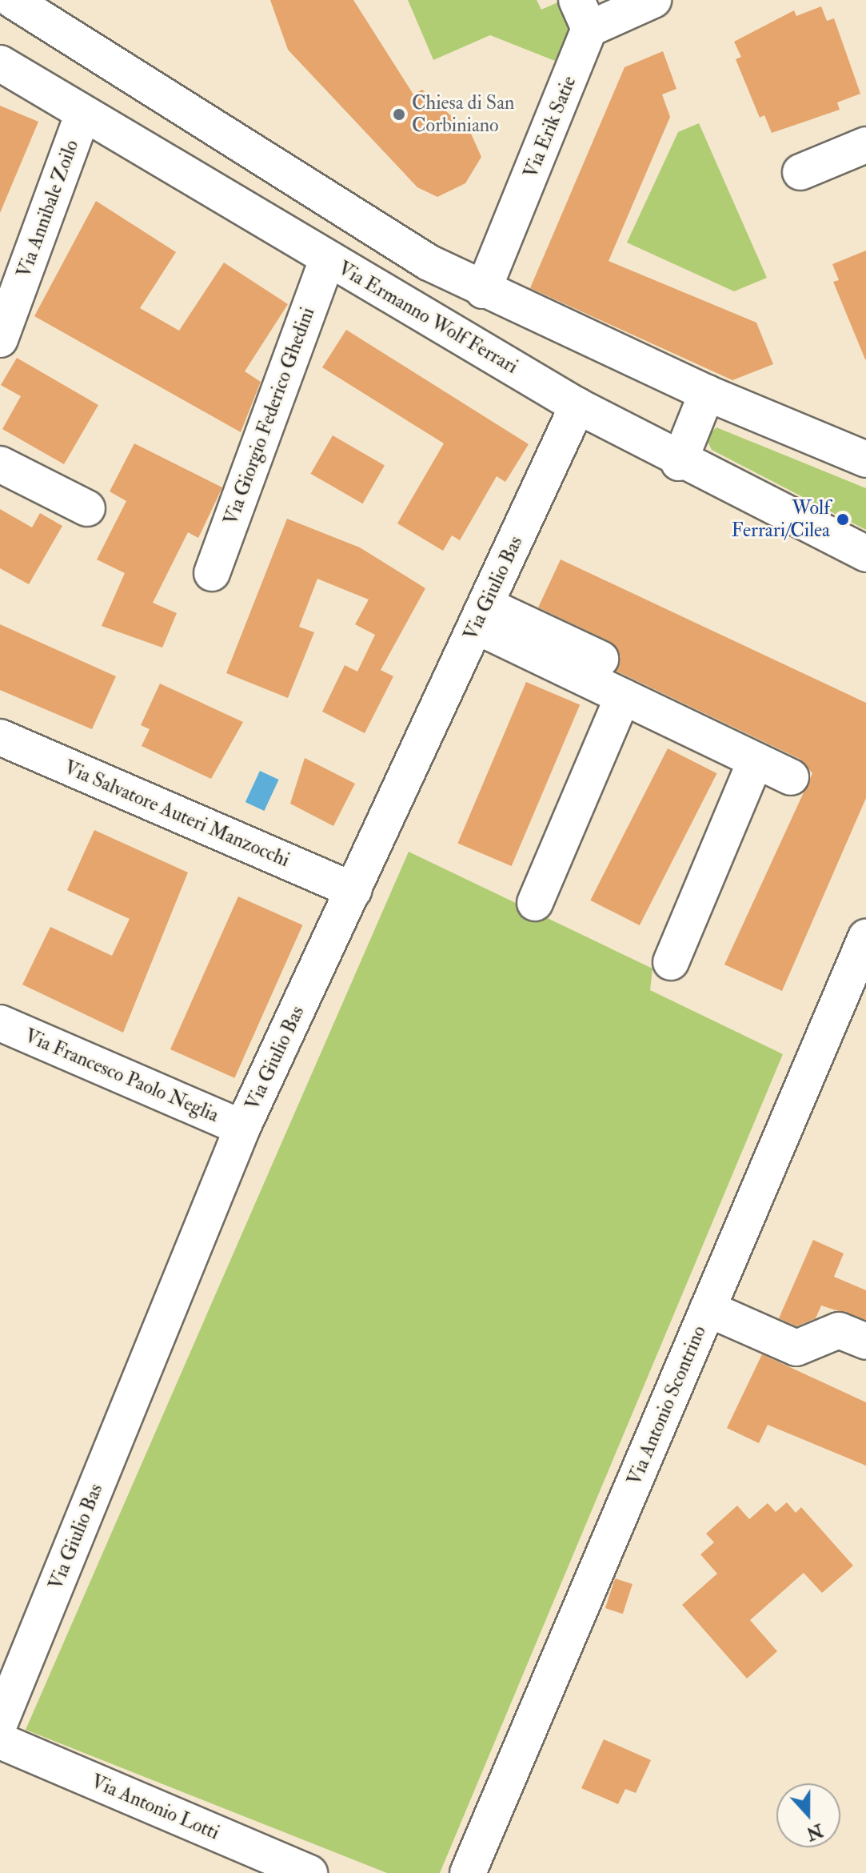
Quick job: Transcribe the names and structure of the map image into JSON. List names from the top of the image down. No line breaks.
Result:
{"streets":{"street":["Via Erik Satie","Via Annibale Zoilo","Via Ermanno Wolf Ferrari","Via Giorgio Federico Ghedini","Via Giulio Bas","Via Salvatore Auteri Manzocchi","Via Francesco Paolo Neglia","Via Antonio Scontrino","Via Antonio Lotti"]},"crossings":[["Via Annibale Zoilo","Via Ermanno Wolf Ferrari"],["Via Ermanno Wolf Ferrari","Via Giorgio Federico Ghedini"],["Via Ermanno Wolf Ferrari","Via Giulio Bas"],["Via Giulio Bas","Via Salvatore Auteri Manzocchi"],["Via Giulio Bas","Via Francesco Paolo Neglia"]],"places":["Chiesa di San Corbiniano","Wolf Ferrari/Cilea"],"north":"bottom"}
